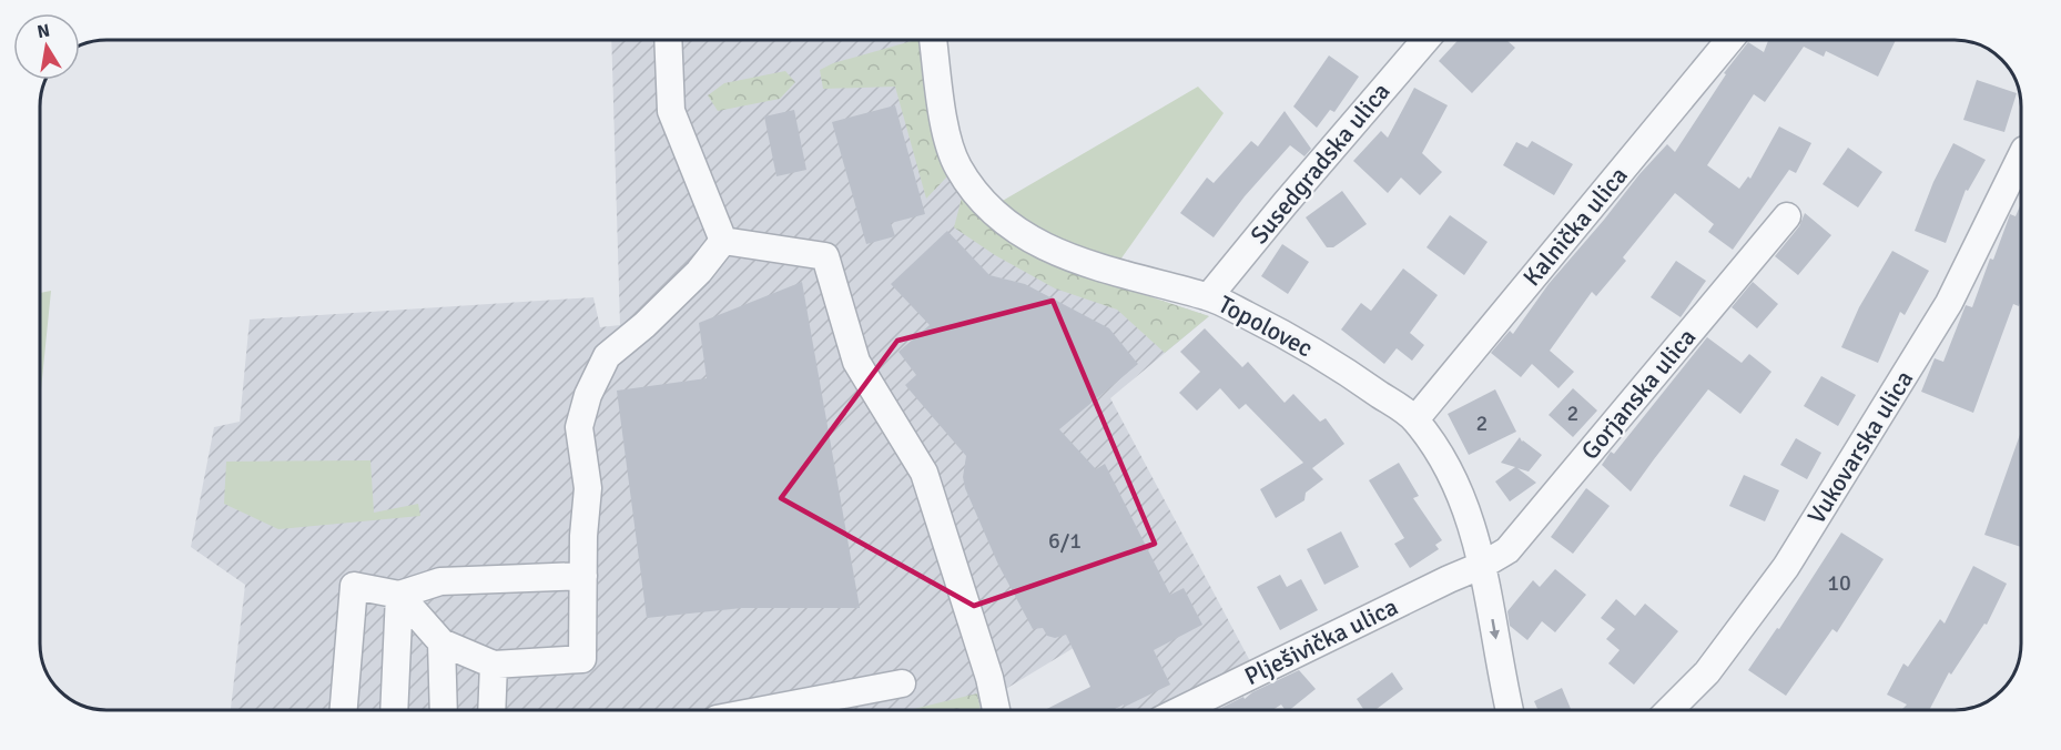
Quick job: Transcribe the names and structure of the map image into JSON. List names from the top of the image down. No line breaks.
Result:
{"streets":{"street":["Susedgradska ulica","Kalnička ulica","Topolovec","Gorjanska ulica","Vukovarska ulica","Plješivička ulica"]},"crossings":[["Susedgradska ulica","Topolovec"],["Kalnička ulica","Topolovec"],["Topolovec","Gorjanska ulica"],["Topolovec","Plješivička ulica"],["Gorjanska ulica","Plješivička ulica"]],"house_numbers":["2","2","6/1","10"],"north":"top"}
